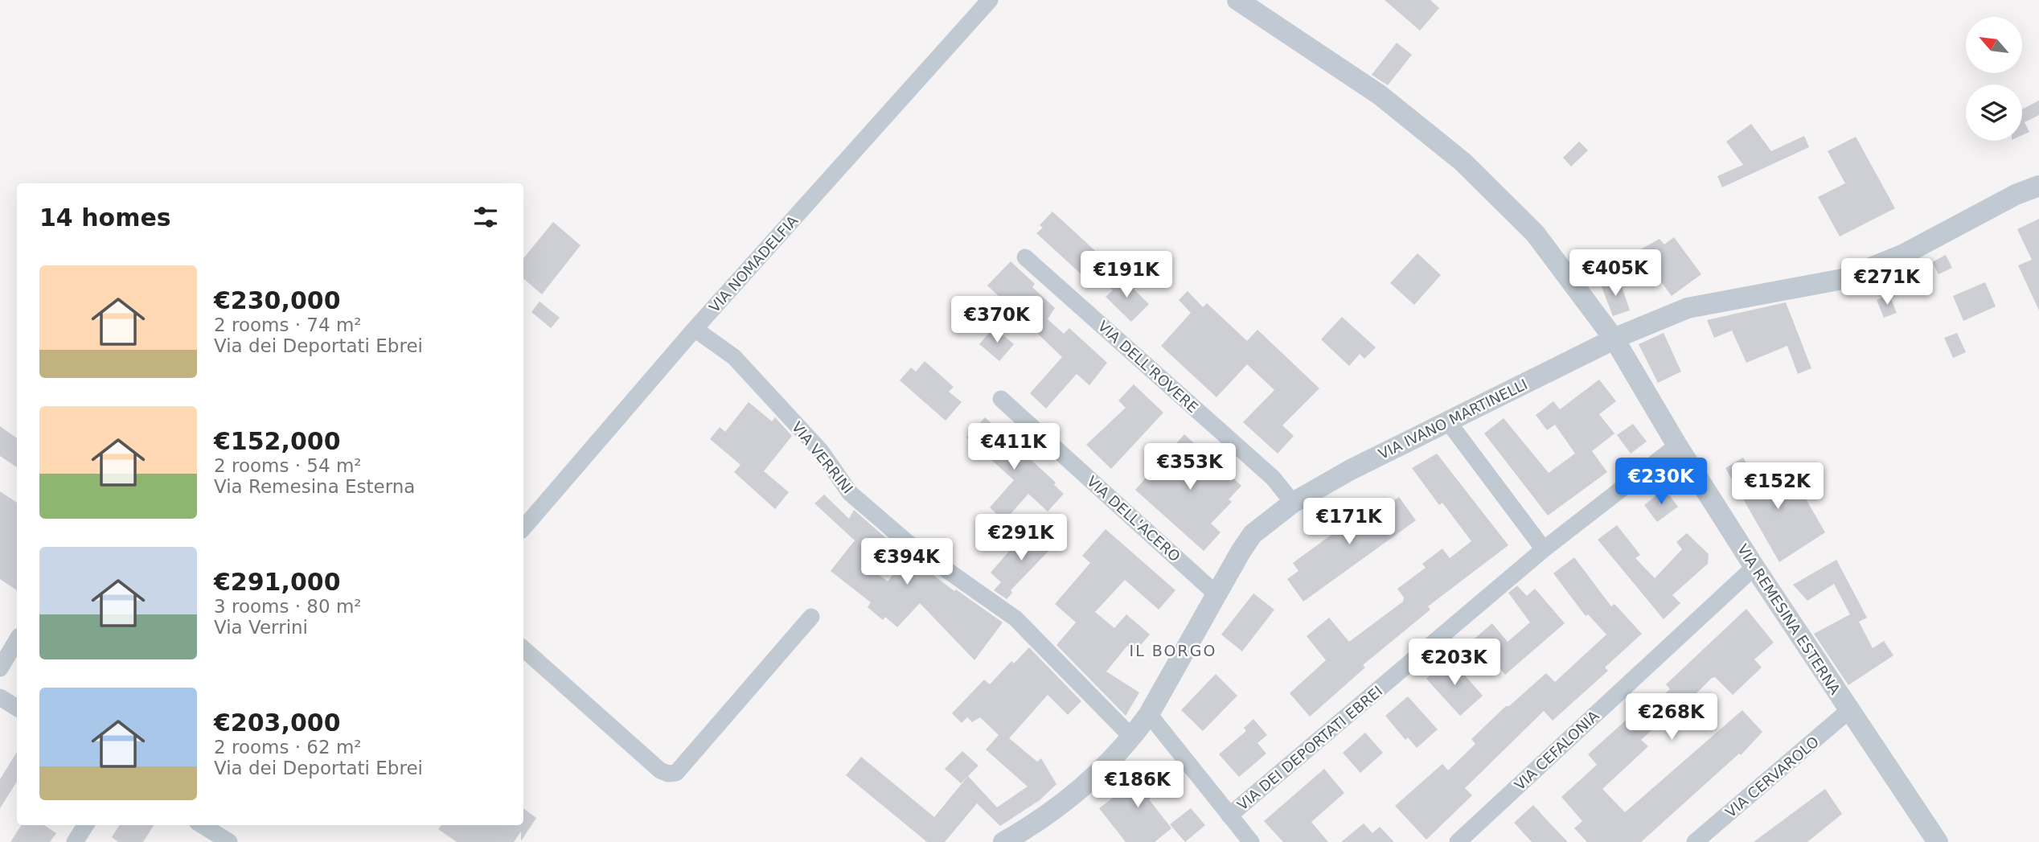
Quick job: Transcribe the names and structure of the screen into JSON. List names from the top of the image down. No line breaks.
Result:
{"streets":{"street":["VIA NOMADELFIA","VIA DELL'ROVERE","VIA IVANO MARTINELLI","VIA VERRINI","VIA DELL'ACERO","VIA REMESINA ESTERNA","VIA DEI DEPORTATI EBREI","VIA CEFALONIA","VIA CERVAROLO"]},"crossings":[["VIA NOMADELFIA","VIA VERRINI"],["VIA DELL'ROVERE","VIA IVANO MARTINELLI"],["VIA IVANO MARTINELLI","VIA VERRINI"],["VIA IVANO MARTINELLI","VIA DELL'ACERO"],["VIA IVANO MARTINELLI","VIA REMESINA ESTERNA"],["VIA REMESINA ESTERNA","VIA DEI DEPORTATI EBREI"],["VIA REMESINA ESTERNA","VIA CEFALONIA"],["VIA REMESINA ESTERNA","VIA CERVAROLO"]],"districts":["IL BORGO"],"north":"top left","page":{"heading":"14 homes","price":["€405K","€191K","€271K","€370K","€411K","€353K","€230K","€152K","€171K","€291K","€394K","€203K","€268K","€186K"],"list":[{"name":"€230,000","note":"2 rooms · 74 m² · Via dei Deportati Ebrei"},{"name":"€152,000","note":"2 rooms · 54 m² · Via Remesina Esterna"},{"name":"€291,000","note":"3 rooms · 80 m² · Via Verrini"},{"name":"€203,000","note":"2 rooms · 62 m² · Via dei Deportati Ebrei"}]}}
